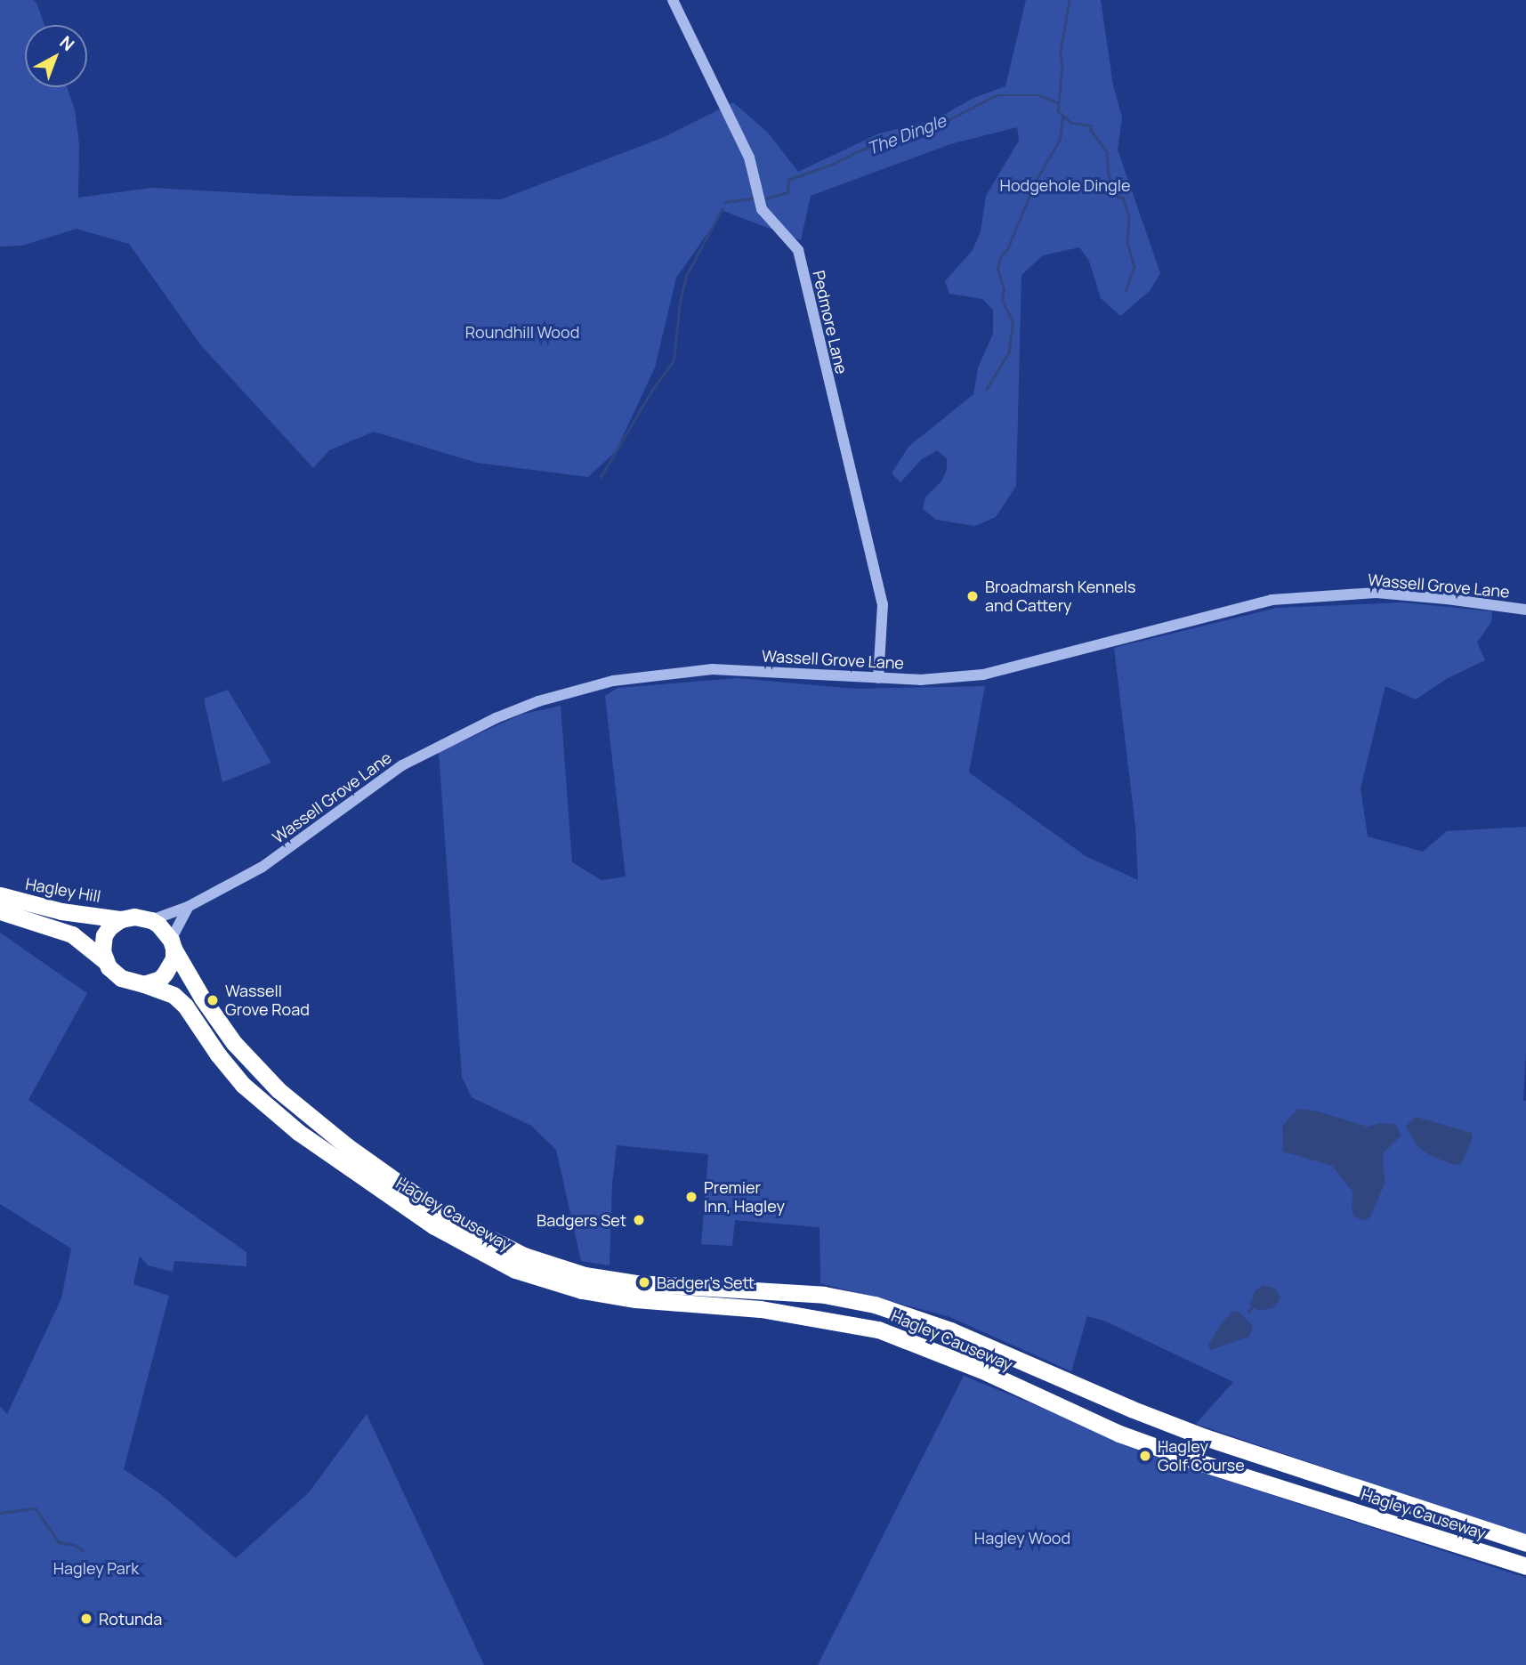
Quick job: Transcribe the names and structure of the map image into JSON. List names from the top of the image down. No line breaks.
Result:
{"streets":{"highway":["Hagley Hill","Hagley Causeway"],"street":["Pedmore Lane","Wassell Grove Lane"]},"crossings":[["Pedmore Lane","Wassell Grove Lane"],["Wassell Grove Lane","Hagley Hill"],["Wassell Grove Lane","Hagley Causeway"],["Hagley Hill","Hagley Causeway"]],"water":["The Dingle"],"parks":["Hodgehole Dingle","Roundhill Wood","Hagley Wood","Hagley Park"],"places":["Broadmarsh Kennels and Cattery","Wassell Grove Road","Premier Inn, Hagley","Badgers Set","Badger's Sett","Hagley Golf Course","Rotunda"],"north":"top right"}
